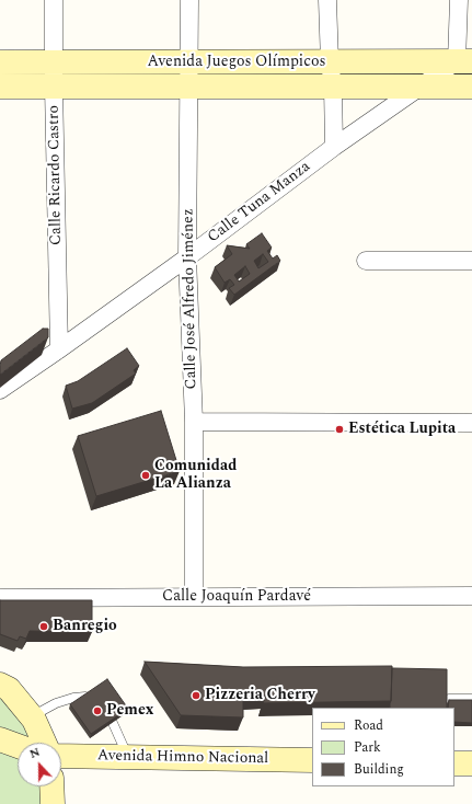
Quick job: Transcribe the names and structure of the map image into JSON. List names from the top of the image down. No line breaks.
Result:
{"streets":{"street":["Avenida Juegos Olímpicos","Calle Ricardo Castro","Calle Tuna Manza","Calle José Alfredo Jiménez","Calle Joaquín Pardavé","Avenida Himno Nacional"]},"crossings":[["Avenida Juegos Olímpicos","Calle Ricardo Castro"],["Avenida Juegos Olímpicos","Calle Tuna Manza"],["Avenida Juegos Olímpicos","Calle José Alfredo Jiménez"],["Calle Ricardo Castro","Calle Tuna Manza"],["Calle Tuna Manza","Calle José Alfredo Jiménez"],["Calle José Alfredo Jiménez","Calle Joaquín Pardavé"]],"places":["Estética Lupita","Comunidad La Alianza","Banregio","Pizzeria Cherry","Pemex"],"legend":["Road","Park","Building"],"north":"top"}
